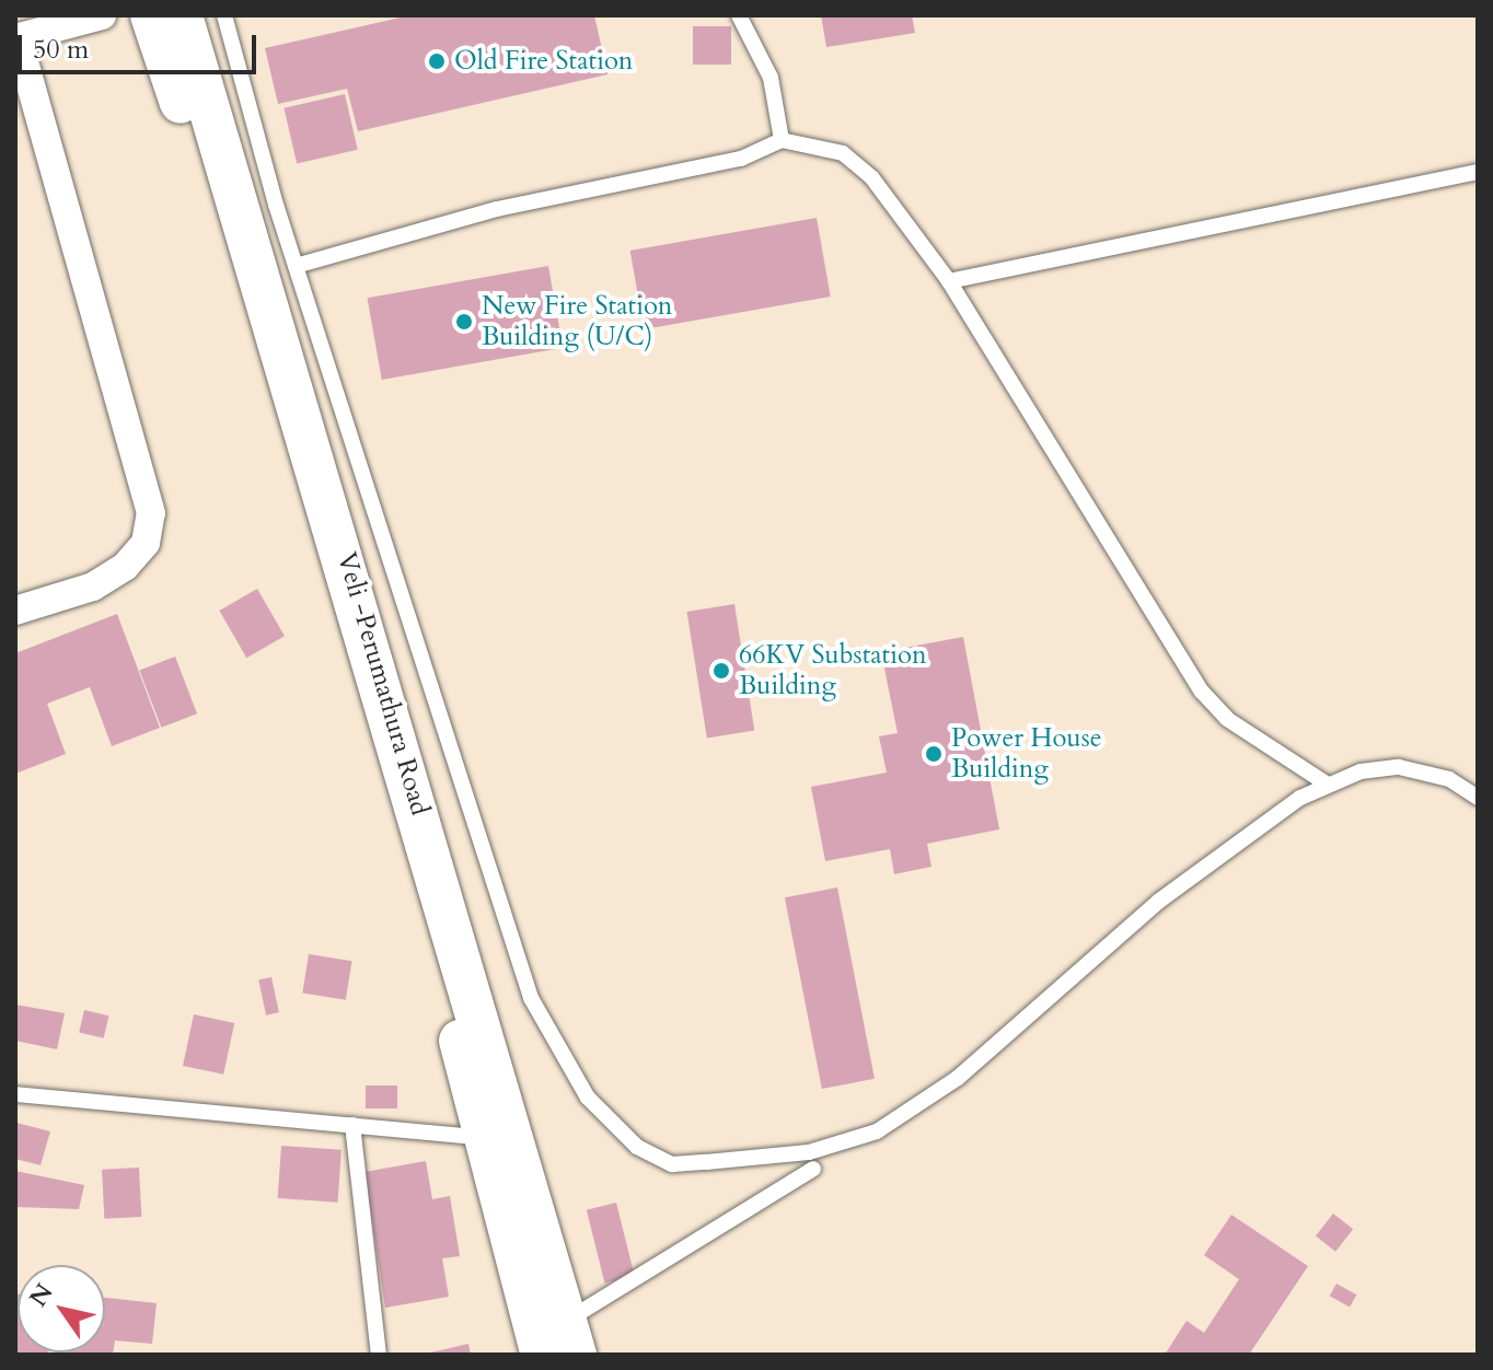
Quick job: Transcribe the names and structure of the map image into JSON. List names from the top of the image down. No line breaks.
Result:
{"streets":{"main road":["Veli -Perumathura Road"]},"places":["Old Fire Station","New Fire Station Building (U/C)","66KV Substation Building","Power House Building"],"scale_bar":"50 m","north":"top left"}
